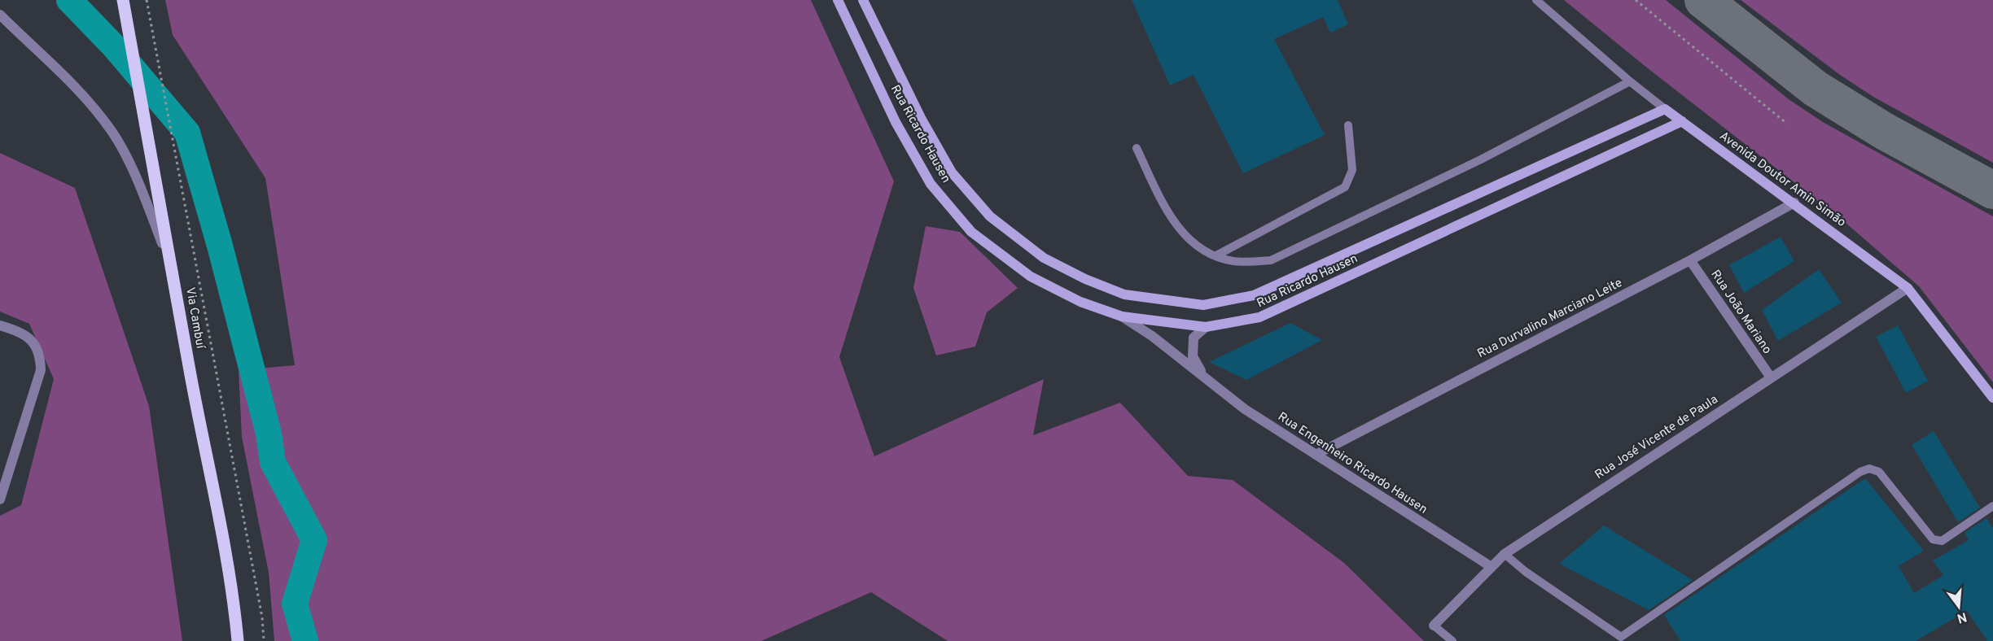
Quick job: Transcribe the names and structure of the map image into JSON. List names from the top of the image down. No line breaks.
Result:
{"streets":{"main road":["Via Cambuí"],"street":["Rua Ricardo Hausen","Avenida Doutor Amin Simão","Rua João Mariano","Rua Durvalino Marciano Leite","Rua José Vicente de Paula","Rua Engenheiro Ricardo Hausen"]},"crossings":[["Rua Ricardo Hausen","Avenida Doutor Amin Simão"],["Rua Ricardo Hausen","Rua Engenheiro Ricardo Hausen"],["Avenida Doutor Amin Simão","Rua Durvalino Marciano Leite"],["Avenida Doutor Amin Simão","Rua José Vicente de Paula"],["Rua João Mariano","Rua Durvalino Marciano Leite"],["Rua João Mariano","Rua José Vicente de Paula"],["Rua Durvalino Marciano Leite","Rua Engenheiro Ricardo Hausen"],["Rua José Vicente de Paula","Rua Engenheiro Ricardo Hausen"]],"north":"bottom"}
